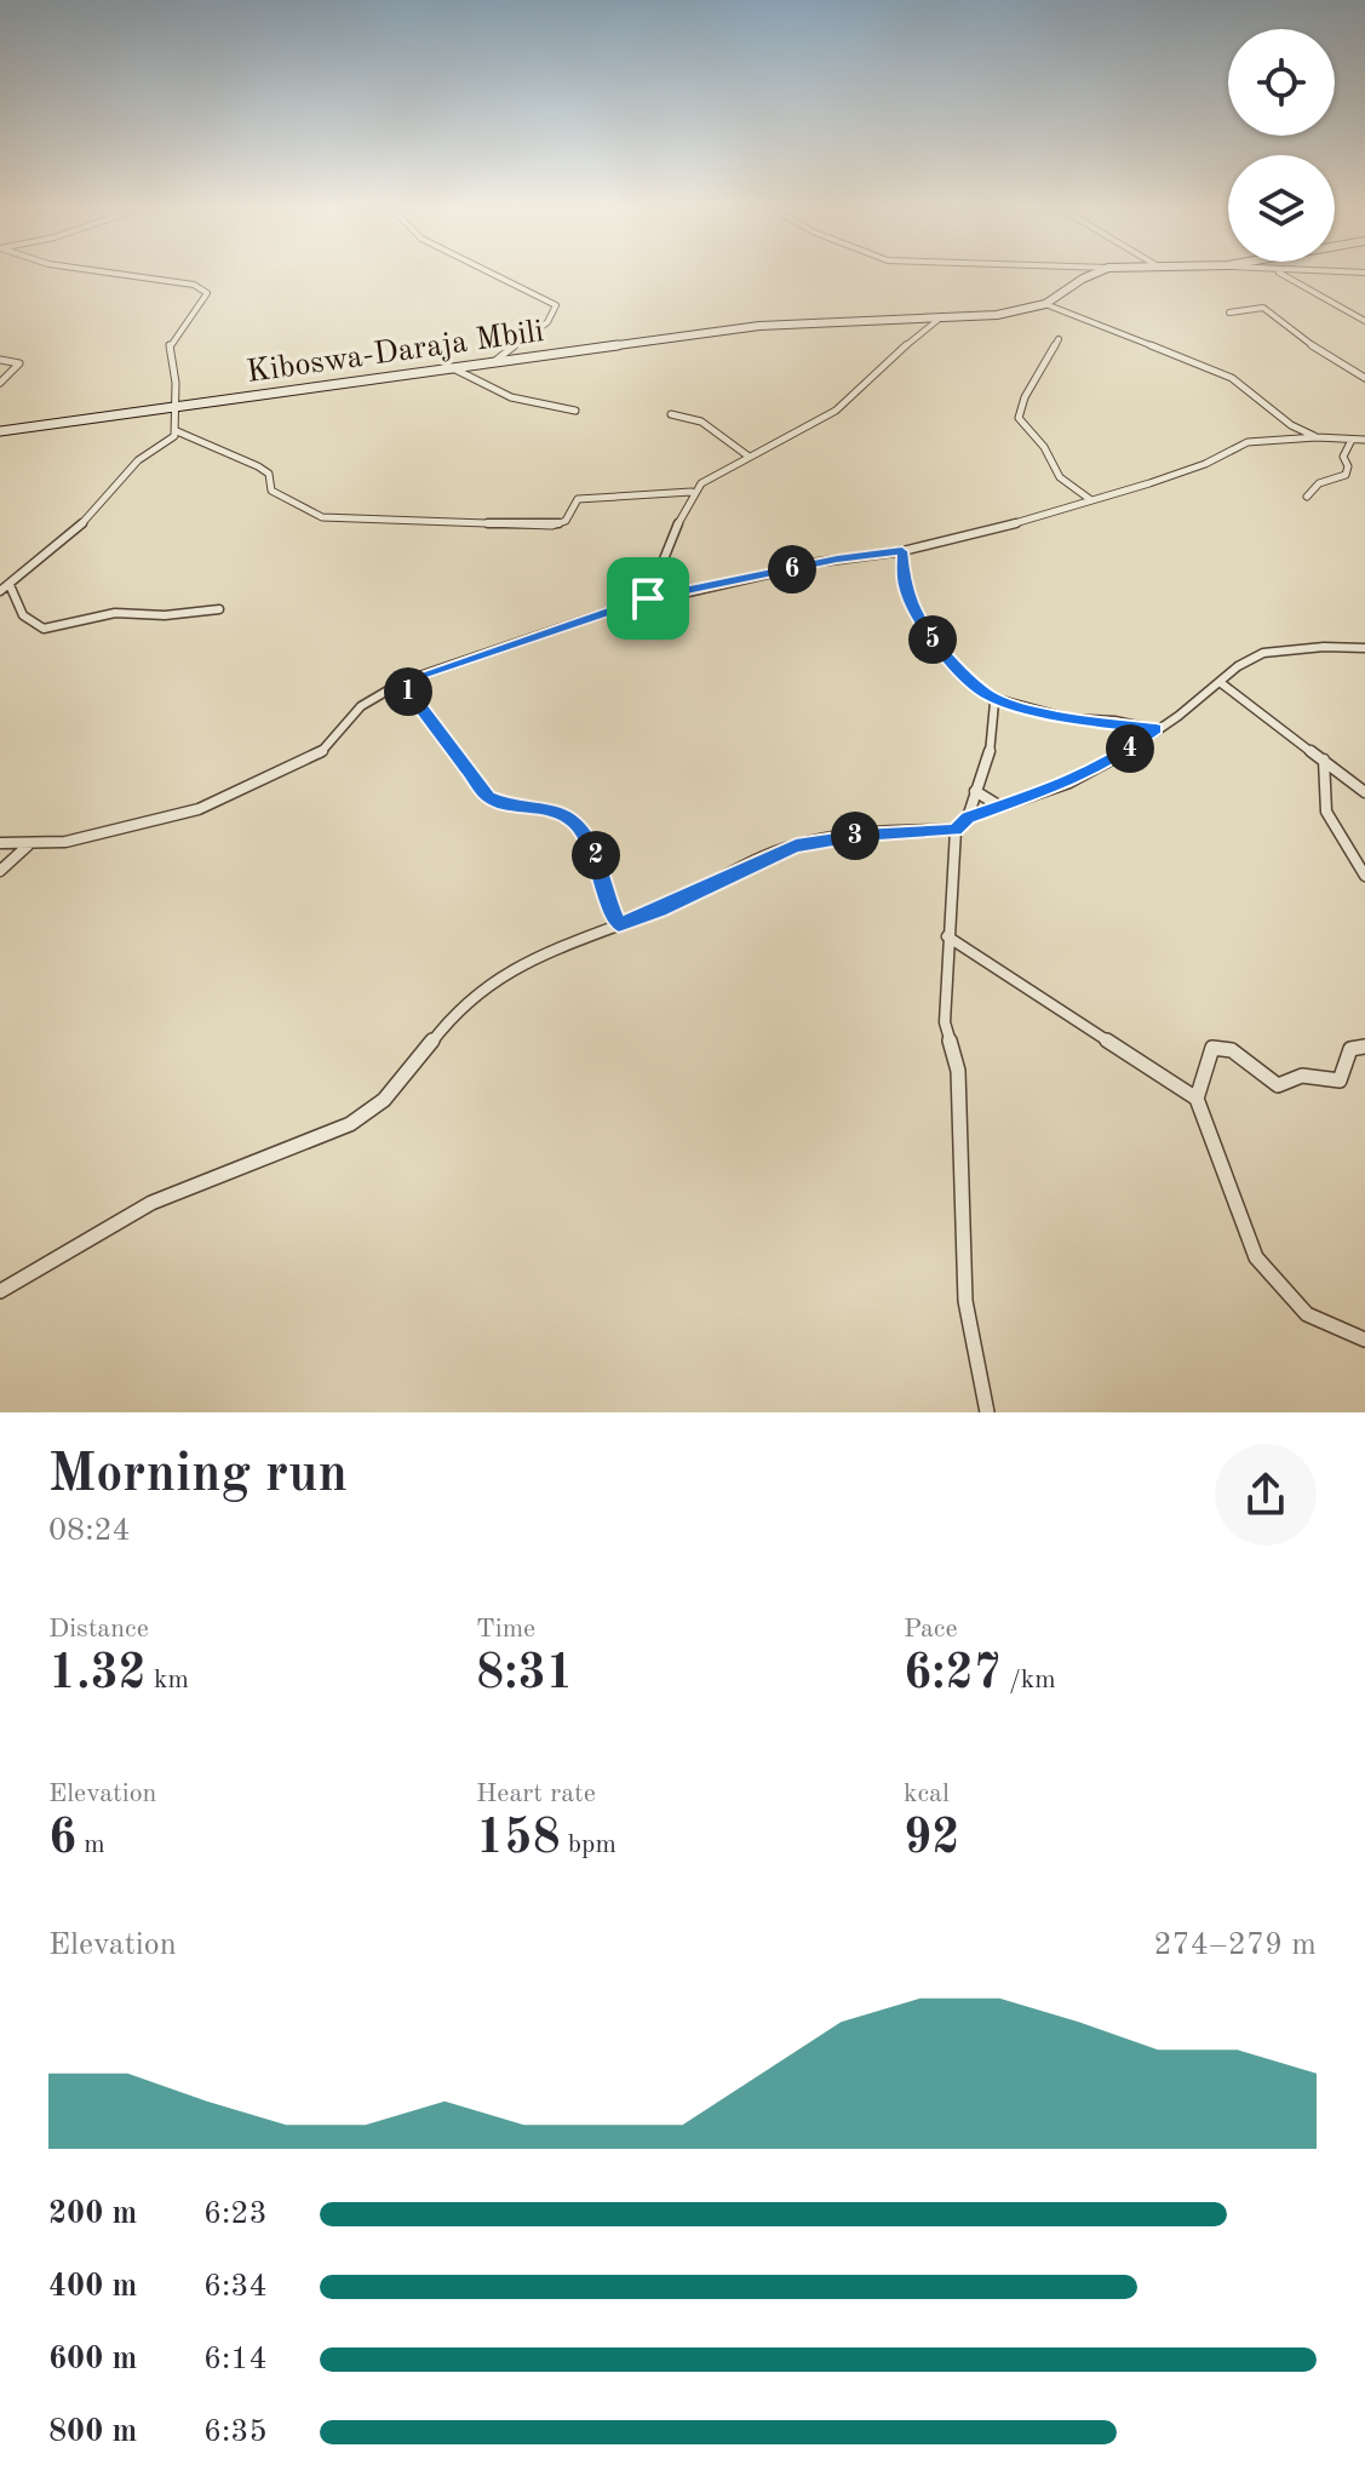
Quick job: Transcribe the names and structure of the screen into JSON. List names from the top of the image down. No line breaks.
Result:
{"streets":{"main road":["Kiboswa-Daraja Mbili"]},"page":{"pins":["6","5","1","4","3","2"],"heading":["Morning run","08:24"],"stats":[["Distance","1.32 km"],["Time","8:31"],["Pace","6:27 /km"],["Elevation","6 m"],["Heart rate","158 bpm"],["kcal","92"]],"chart":["Elevation","274–279 m"],"list":[{"name":"200 m","note":"6:23"},{"name":"400 m","note":"6:34"},{"name":"600 m","note":"6:14"},{"name":"800 m","note":"6:35"}]}}
